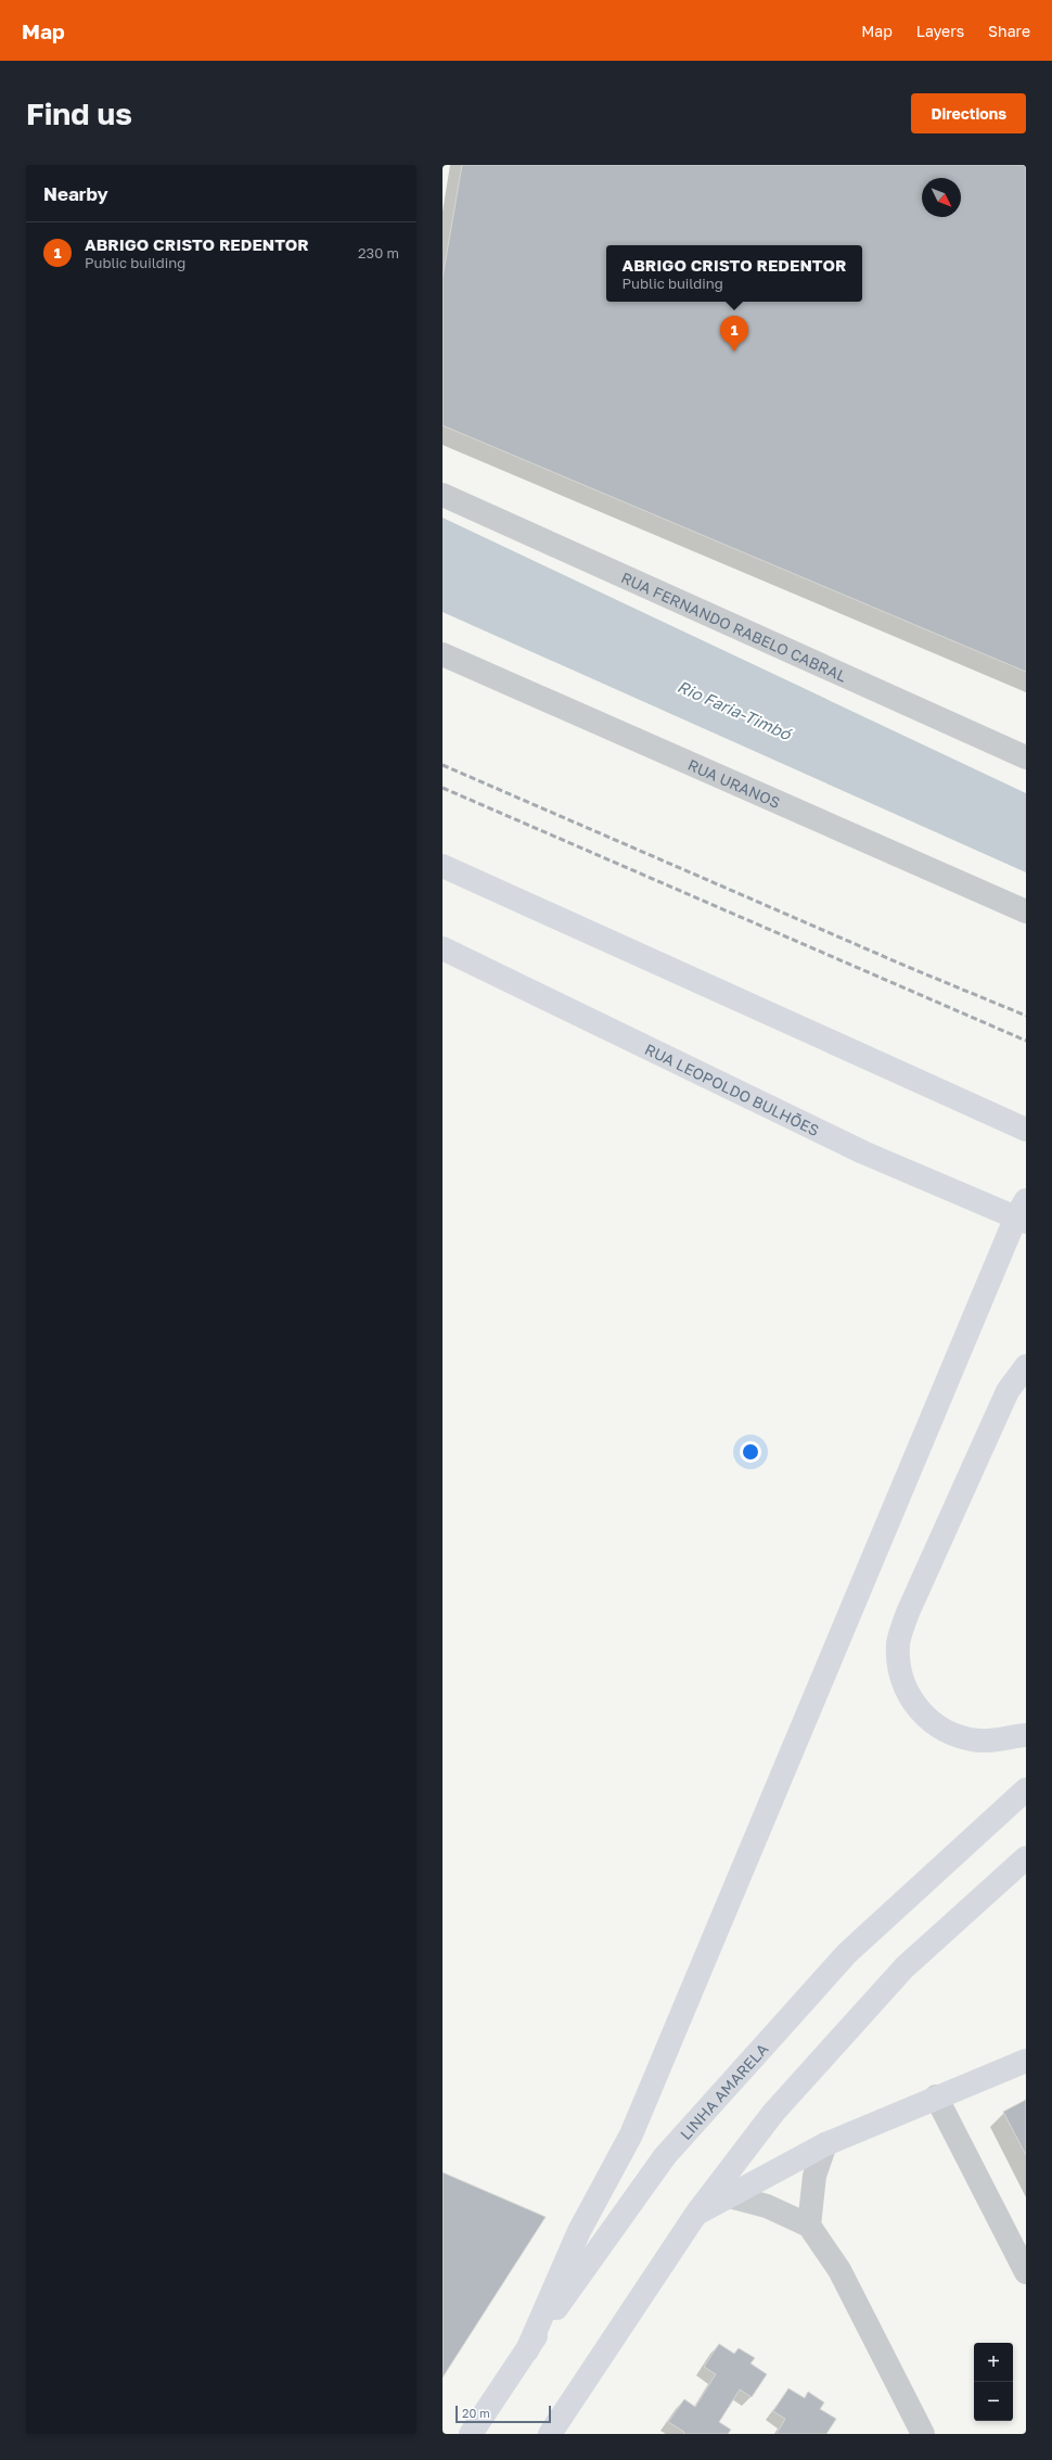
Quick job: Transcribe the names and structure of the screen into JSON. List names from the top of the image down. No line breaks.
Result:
{"streets":{"main road":["RUA LEOPOLDO BULHÕES","LINHA AMARELA"],"street":["RUA FERNANDO RABELO CABRAL","RUA URANOS"]},"water":["Rio Faria-Timbó"],"scale_bar":"20 m","north":"bottom right","page":{"header":"Map","nav":["Map","Layers","Share"],"buttons":"Directions","title":"Find us","heading":"Nearby","list":[{"mark":"1","name":"ABRIGO CRISTO REDENTOR","note":"Public building","value":"230 m"}],"popup":["ABRIGO CRISTO REDENTOR","Public building"],"pins":"1","map_buttons":["+","−"],"scale":"20 m"}}
